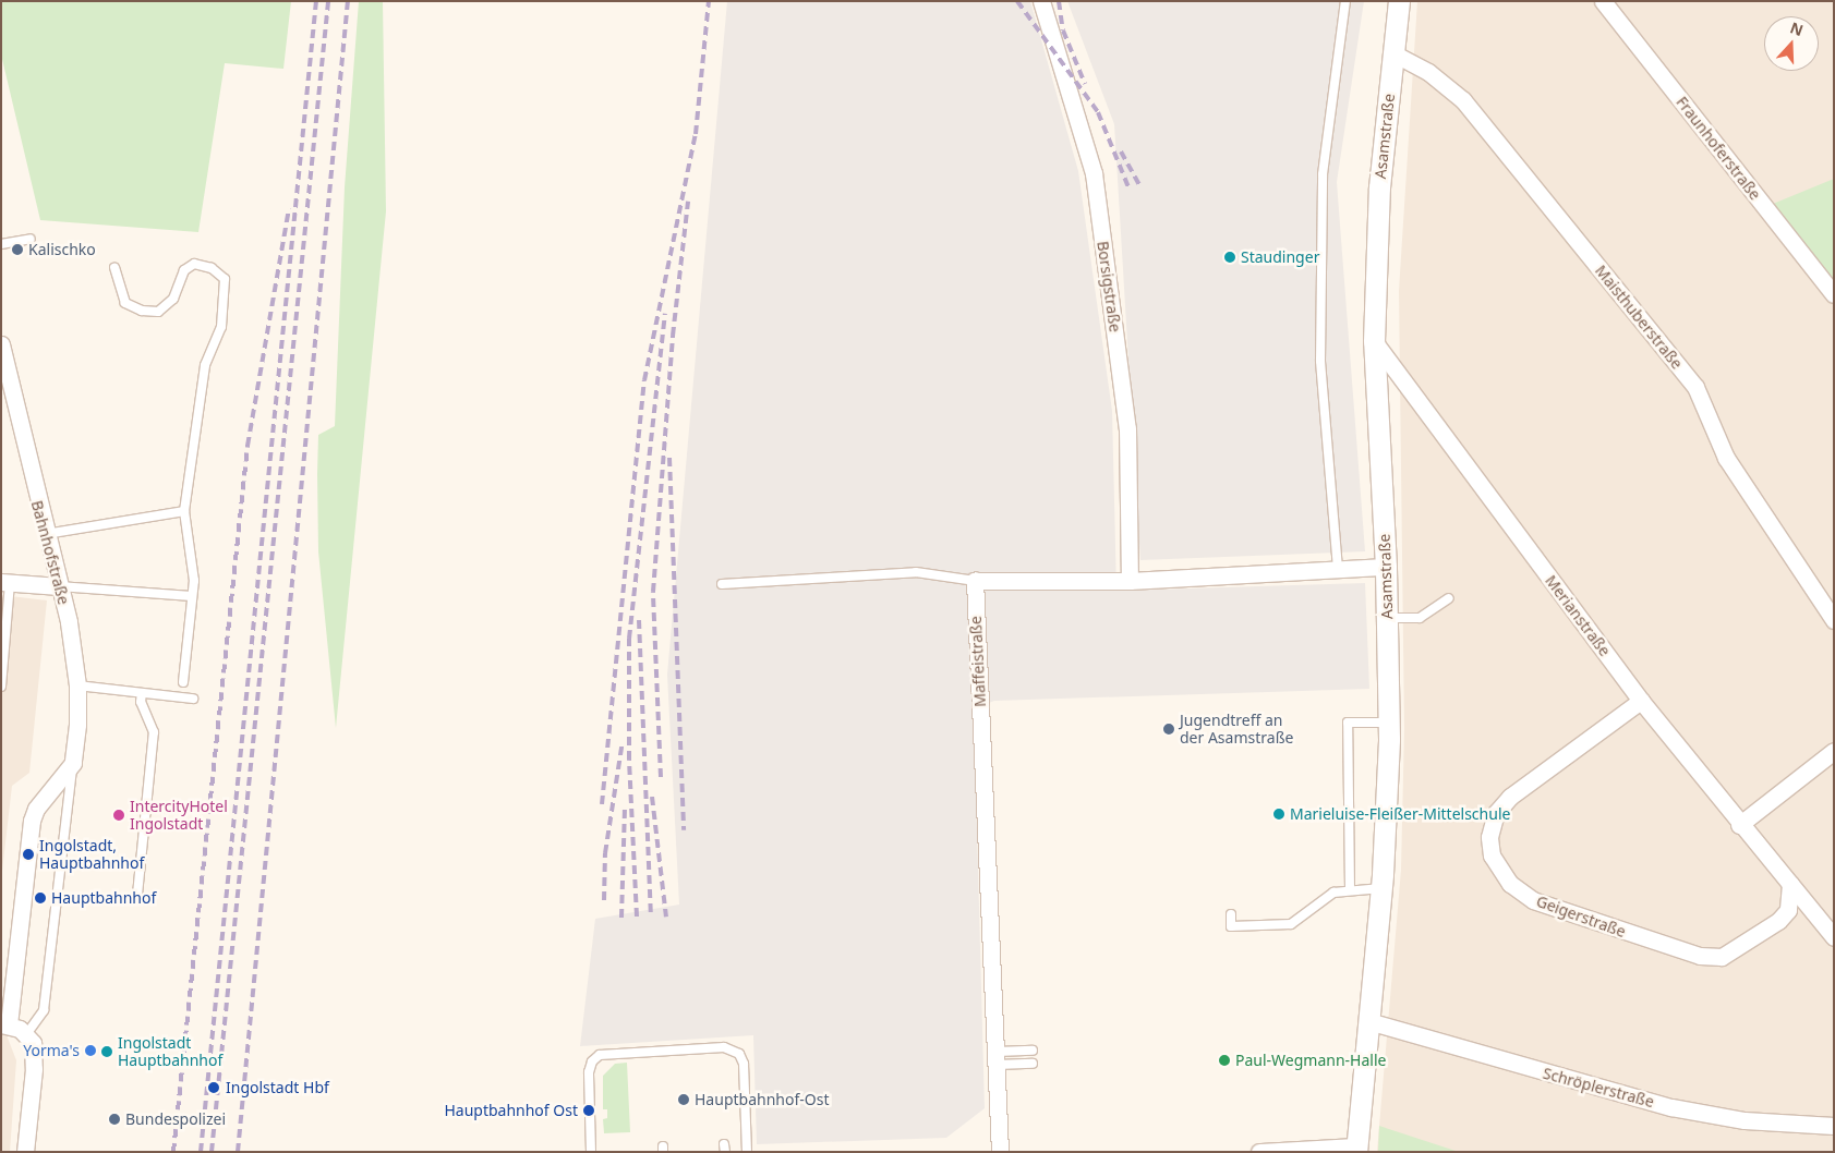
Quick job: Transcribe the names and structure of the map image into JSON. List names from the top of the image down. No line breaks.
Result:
{"streets":{"street":["Asamstraße","Fraunhoferstraße","Borsigstraße","Maisthuberstraße","Bahnhofstraße","Merianstraße","Maffeistraße","Geigerstraße","Schröplerstraße"]},"crossings":[["Asamstraße","Maisthuberstraße"],["Asamstraße","Merianstraße"],["Asamstraße","Schröplerstraße"],["Merianstraße","Geigerstraße"]],"places":["Kalischko","Staudinger","Jugendtreff an der Asamstraße","Marieluise-Fleißer-Mittelschule","IntercityHotel Ingolstadt","Ingolstadt, Hauptbahnhof","Hauptbahnhof","Yorma's","Ingolstadt Hauptbahnhof","Paul-Wegmann-Halle","Ingolstadt Hbf","Hauptbahnhof-Ost","Hauptbahnhof Ost","Bundespolizei"],"north":"top"}
